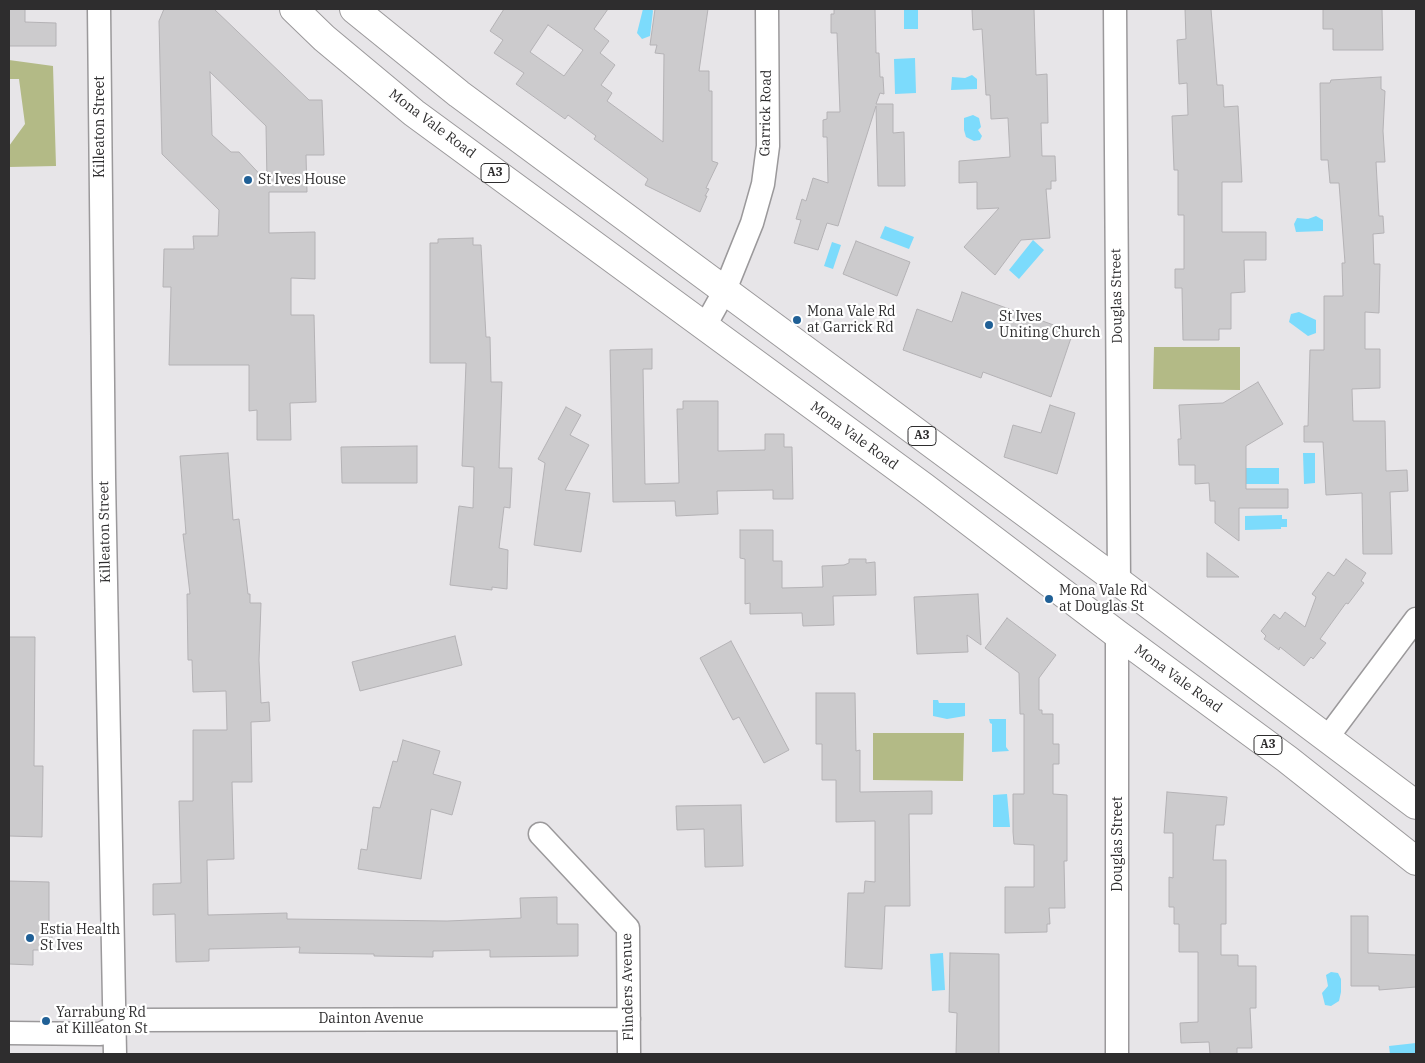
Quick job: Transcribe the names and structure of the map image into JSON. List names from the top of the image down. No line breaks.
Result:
{"streets":{"highway":["Mona Vale Road","A3"],"street":["Garrick Road","Killeaton Street","Douglas Street","Flinders Avenue","Dainton Avenue"]},"crossings":[["Garrick Road","Mona Vale Road"],["Garrick Road","A3"],["Mona Vale Road","Douglas Street"],["Killeaton Street","Dainton Avenue"],["A3","Douglas Street"],["Flinders Avenue","Dainton Avenue"]],"places":["St Ives House","Mona Vale Rd at Garrick Rd","St Ives Uniting Church","Mona Vale Rd at Douglas St","Estia Health St Ives","Yarrabung Rd at Killeaton St"]}
